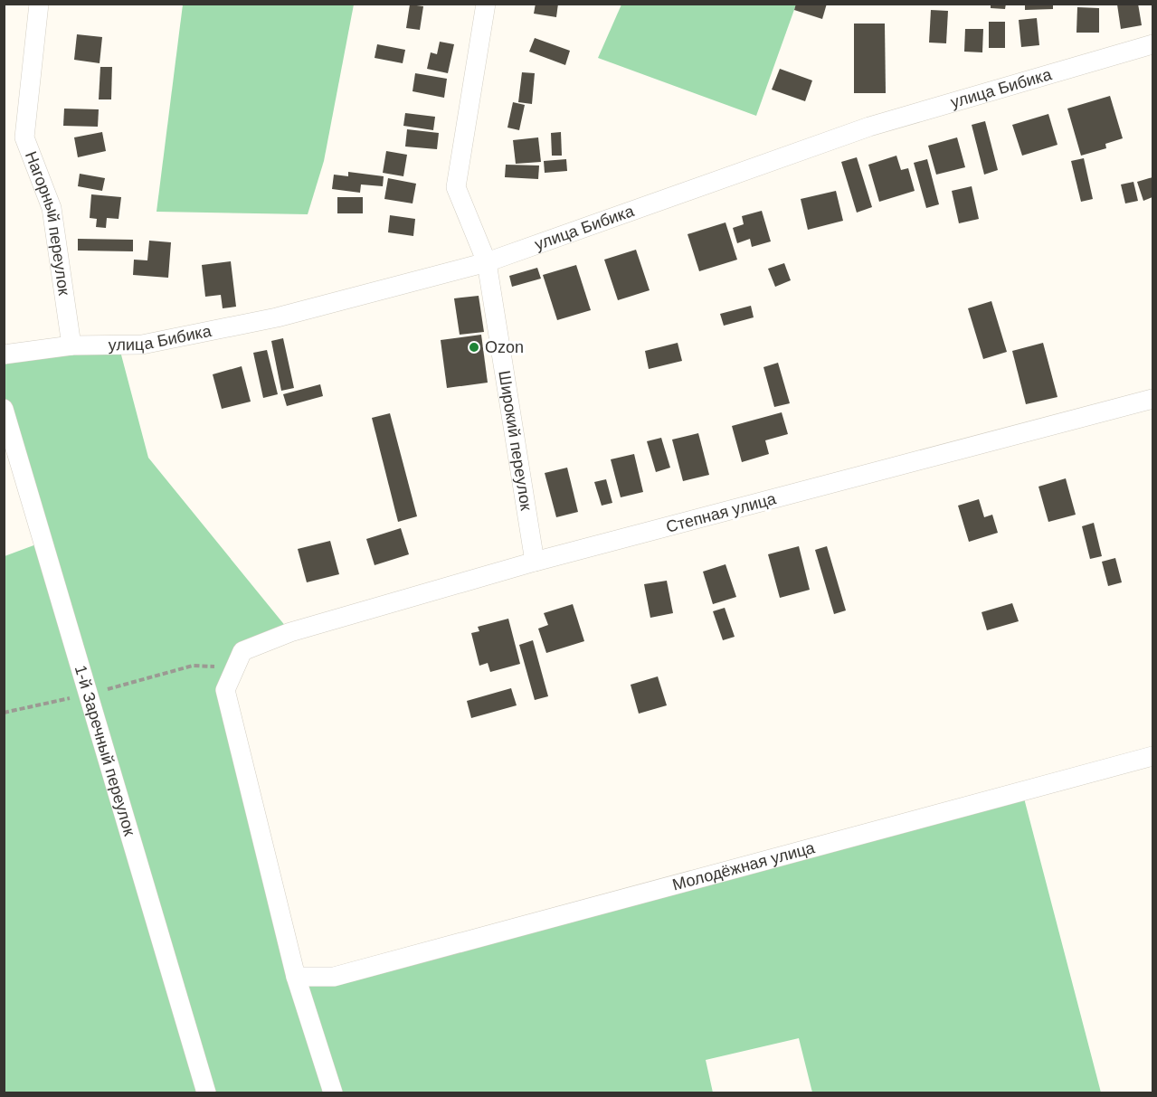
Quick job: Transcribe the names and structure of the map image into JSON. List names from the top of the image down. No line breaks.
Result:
{"streets":{"street":["улица Бибика","Нагорный переулок","Широкий переулок","Степная улица","1-й Заречный переулок","Молодёжная улица"]},"crossings":[["улица Бибика","Нагорный переулок"],["улица Бибика","Широкий переулок"],["Широкий переулок","Степная улица"],["Степная улица","Молодёжная улица"]],"places":["Ozon"]}
